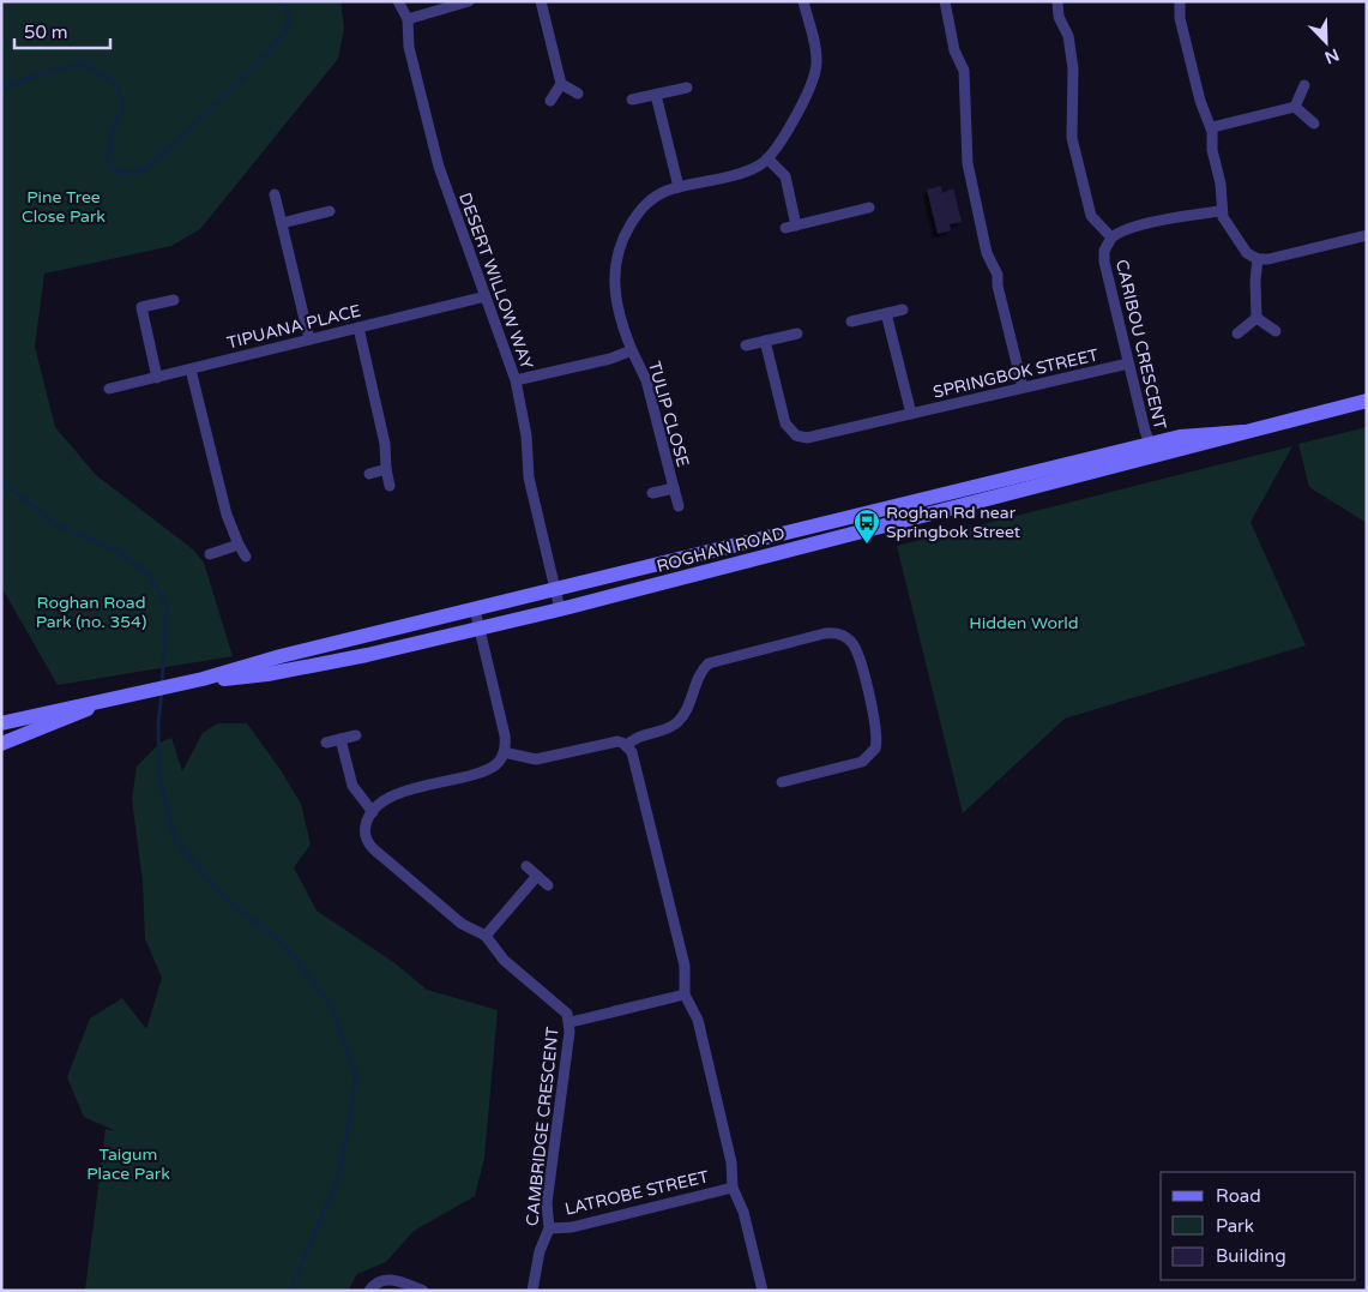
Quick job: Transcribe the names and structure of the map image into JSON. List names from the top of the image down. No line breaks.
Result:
{"streets":{"main road":["ROGHAN ROAD"],"street":["DESERT WILLOW WAY","TIPUANA PLACE","CARIBOU CRESCENT","SPRINGBOK STREET","TULIP CLOSE","CAMBRIDGE CRESCENT","LATROBE STREET"]},"crossings":[["DESERT WILLOW WAY","TIPUANA PLACE"],["DESERT WILLOW WAY","ROGHAN ROAD"],["CARIBOU CRESCENT","SPRINGBOK STREET"],["CARIBOU CRESCENT","ROGHAN ROAD"],["CAMBRIDGE CRESCENT","LATROBE STREET"]],"parks":["Pine Tree Close Park","Roghan Road Park (no. 354)","Hidden World","Taigum Place Park"],"places":{"bus stop":["Roghan Rd near Springbok Street"]},"legend":["Road","Park","Building"],"scale_bar":"50 m","north":"bottom right"}
